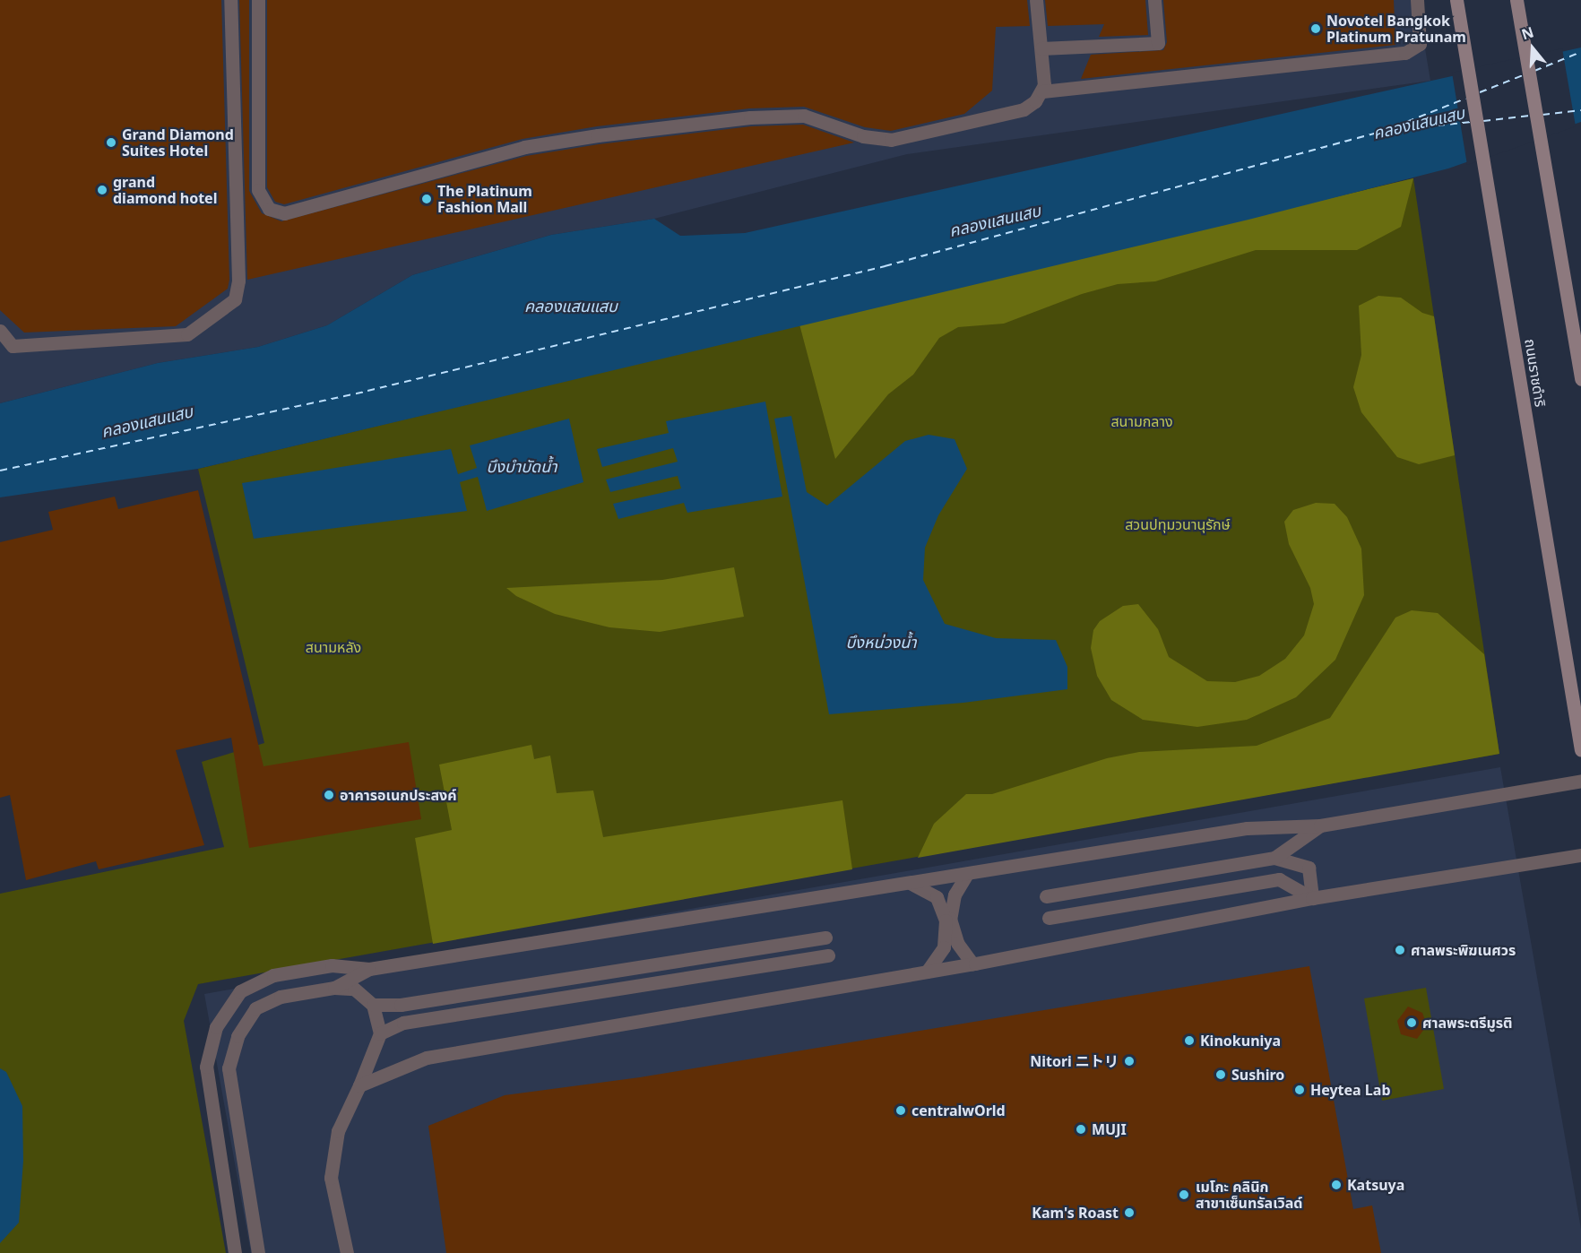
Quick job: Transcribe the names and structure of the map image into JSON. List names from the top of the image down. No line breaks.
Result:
{"streets":{"main road":["ถนนราชดำริ"]},"water":["คลองแสนแสบ","บึงบำบัดน้ำ","บึงหน่วงน้ำ"],"parks":["สนามกลาง","สวนปทุมวนานุรักษ์","สนามหลัง"],"places":["Novotel Bangkok Platinum Pratunam","Grand Diamond Suites Hotel","grand diamond hotel","The Platinum Fashion Mall","อาคารอเนกประสงค์","ศาลพระพิฆเนศวร","ศาลพระตรีมูรติ","Kinokuniya","Nitori ニトリ","Sushiro","Heytea Lab","centralwOrld","MUJI","Katsuya","เมโกะ คลินิก สาขาเซ็นทรัลเวิลด์","Kam's Roast"],"north":"top"}
